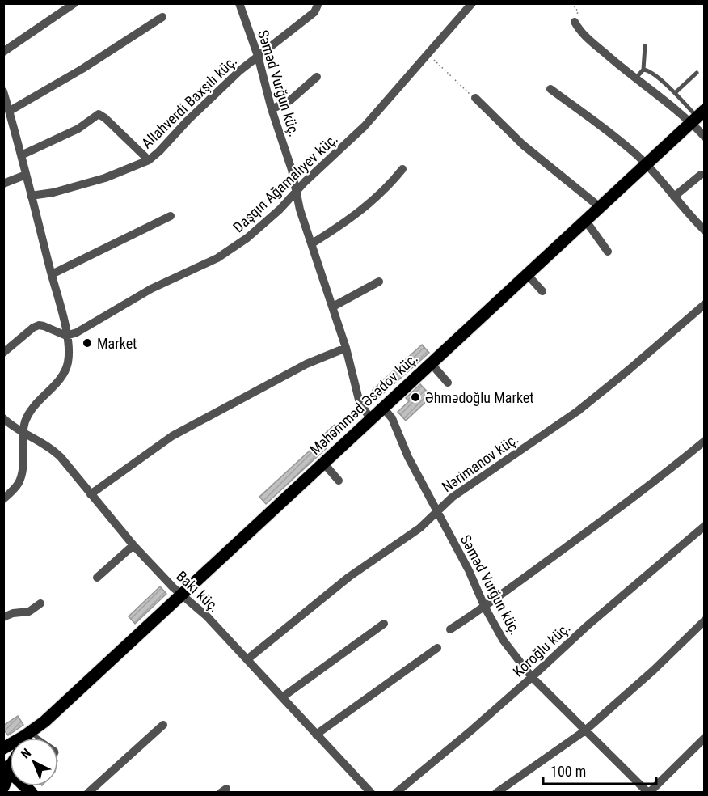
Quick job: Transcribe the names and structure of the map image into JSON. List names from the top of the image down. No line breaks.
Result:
{"streets":{"main road":["Məhəmməd Əsədov küç."],"street":["Səməd Vurğun küç.","Allahverdi Baxşılı küç.","Daşqın Ağamalıyev küç.","Nərimanov küç.","Bakı küç.","Koroğlu küç."]},"crossings":[["Səməd Vurğun küç.","Allahverdi Baxşılı küç."],["Səməd Vurğun küç.","Daşqın Ağamalıyev küç."],["Səməd Vurğun küç.","Məhəmməd Əsədov küç."],["Səməd Vurğun küç.","Nərimanov küç."],["Səməd Vurğun küç.","Koroğlu küç."],["Məhəmməd Əsədov küç.","Bakı küç."],["Nərimanov küç.","Bakı küç."]],"places":["Market","Əhmədoğlu Market"],"scale_bar":"100 m","north":"top left"}
